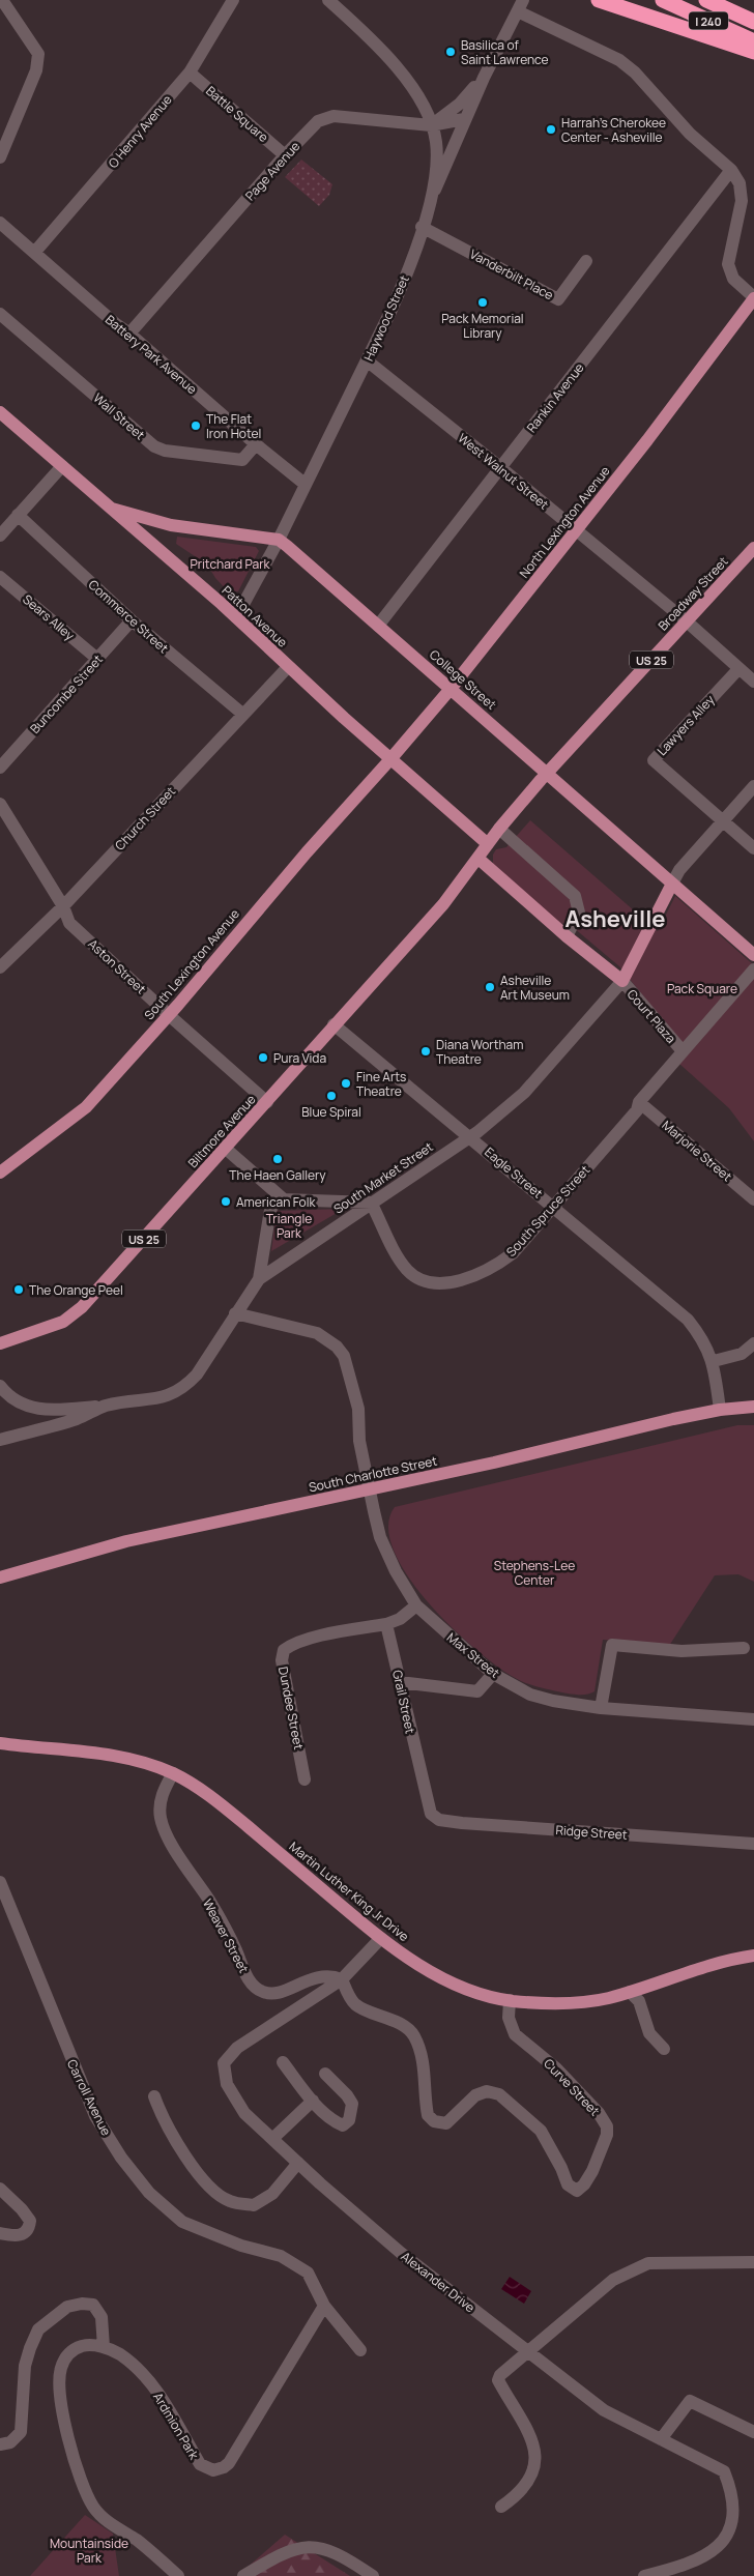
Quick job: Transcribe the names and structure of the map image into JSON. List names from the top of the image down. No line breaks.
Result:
{"streets":{"highway":["I 240"],"main road":["North Lexington Avenue","Broadway Street","Patton Avenue","US 25","College Street","South Lexington Avenue","Biltmore Avenue","South Market Street","South Charlotte Street","Martin Luther King Jr Drive"],"street":["Battle Square","O Henry Avenue","Page Avenue","Vanderbilt Place","Haywood Street","Battery Park Avenue","Rankin Avenue","Wall Street","West Walnut Street","Commerce Street","Sears Alley","Buncombe Street","Lawyers Alley","Church Street","Aston Street","Court Plaza","Marjorie Street","Eagle Street","South Spruce Street","Max Street","Grail Street","Dundee Street","Ridge Street","Weaver Street","Curve Street","Carroll Avenue","Alexander Drive","Ardmion Park"]},"crossings":[["Battle Square","O Henry Avenue"],["Battle Square","Page Avenue"],["O Henry Avenue","Battery Park Avenue"],["Page Avenue","Haywood Street"],["Page Avenue","Battery Park Avenue"],["Vanderbilt Place","Haywood Street"],["Haywood Street","Battery Park Avenue"],["Haywood Street","West Walnut Street"],["Haywood Street","Patton Avenue"],["Haywood Street","College Street"],["Battery Park Avenue","Wall Street"],["Rankin Avenue","West Walnut Street"],["Rankin Avenue","College Street"],["West Walnut Street","North Lexington Avenue"],["West Walnut Street","Broadway Street"],["West Walnut Street","Lawyers Alley"],["North Lexington Avenue","Patton Avenue"],["North Lexington Avenue","College Street"],["North Lexington Avenue","South Lexington Avenue"],["Broadway Street","US 25"],["Broadway Street","College Street"],["Commerce Street","Buncombe Street"],["Commerce Street","Church Street"],["Patton Avenue","US 25"],["Patton Avenue","Church Street"],["Patton Avenue","South Lexington Avenue"],["Sears Alley","Buncombe Street"],["US 25","College Street"],["US 25","Biltmore Avenue"],["College Street","South Market Street"],["Church Street","Aston Street"],["South Lexington Avenue","Aston Street"],["Aston Street","Biltmore Avenue"],["Court Plaza","South Market Street"],["Court Plaza","South Spruce Street"],["Biltmore Avenue","Eagle Street"],["Marjorie Street","South Spruce Street"],["Eagle Street","South Market Street"],["Eagle Street","South Spruce Street"],["Eagle Street","South Charlotte Street"],["South Market Street","South Spruce Street"],["South Market Street","Max Street"],["South Charlotte Street","Max Street"],["Grail Street","Dundee Street"],["Grail Street","Ridge Street"],["Martin Luther King Jr Drive","Weaver Street"],["Martin Luther King Jr Drive","Curve Street"],["Martin Luther King Jr Drive","Alexander Drive"],["Weaver Street","Curve Street"],["Weaver Street","Alexander Drive"],["Curve Street","Alexander Drive"],["Carroll Avenue","Ardmion Park"]],"districts":["Asheville"],"parks":["Pritchard Park","Pack Square","Triangle Park","Stephens-Lee Center","Mountainside Park"],"places":["Basilica of Saint Lawrence","Harrah's Cherokee Center - Asheville","Pack Memorial Library","The Flat Iron Hotel","Asheville Art Museum","Diana Wortham Theatre","Pura Vida","Fine Arts Theatre","Blue Spiral","The Haen Gallery","American Folk","The Orange Peel"]}
